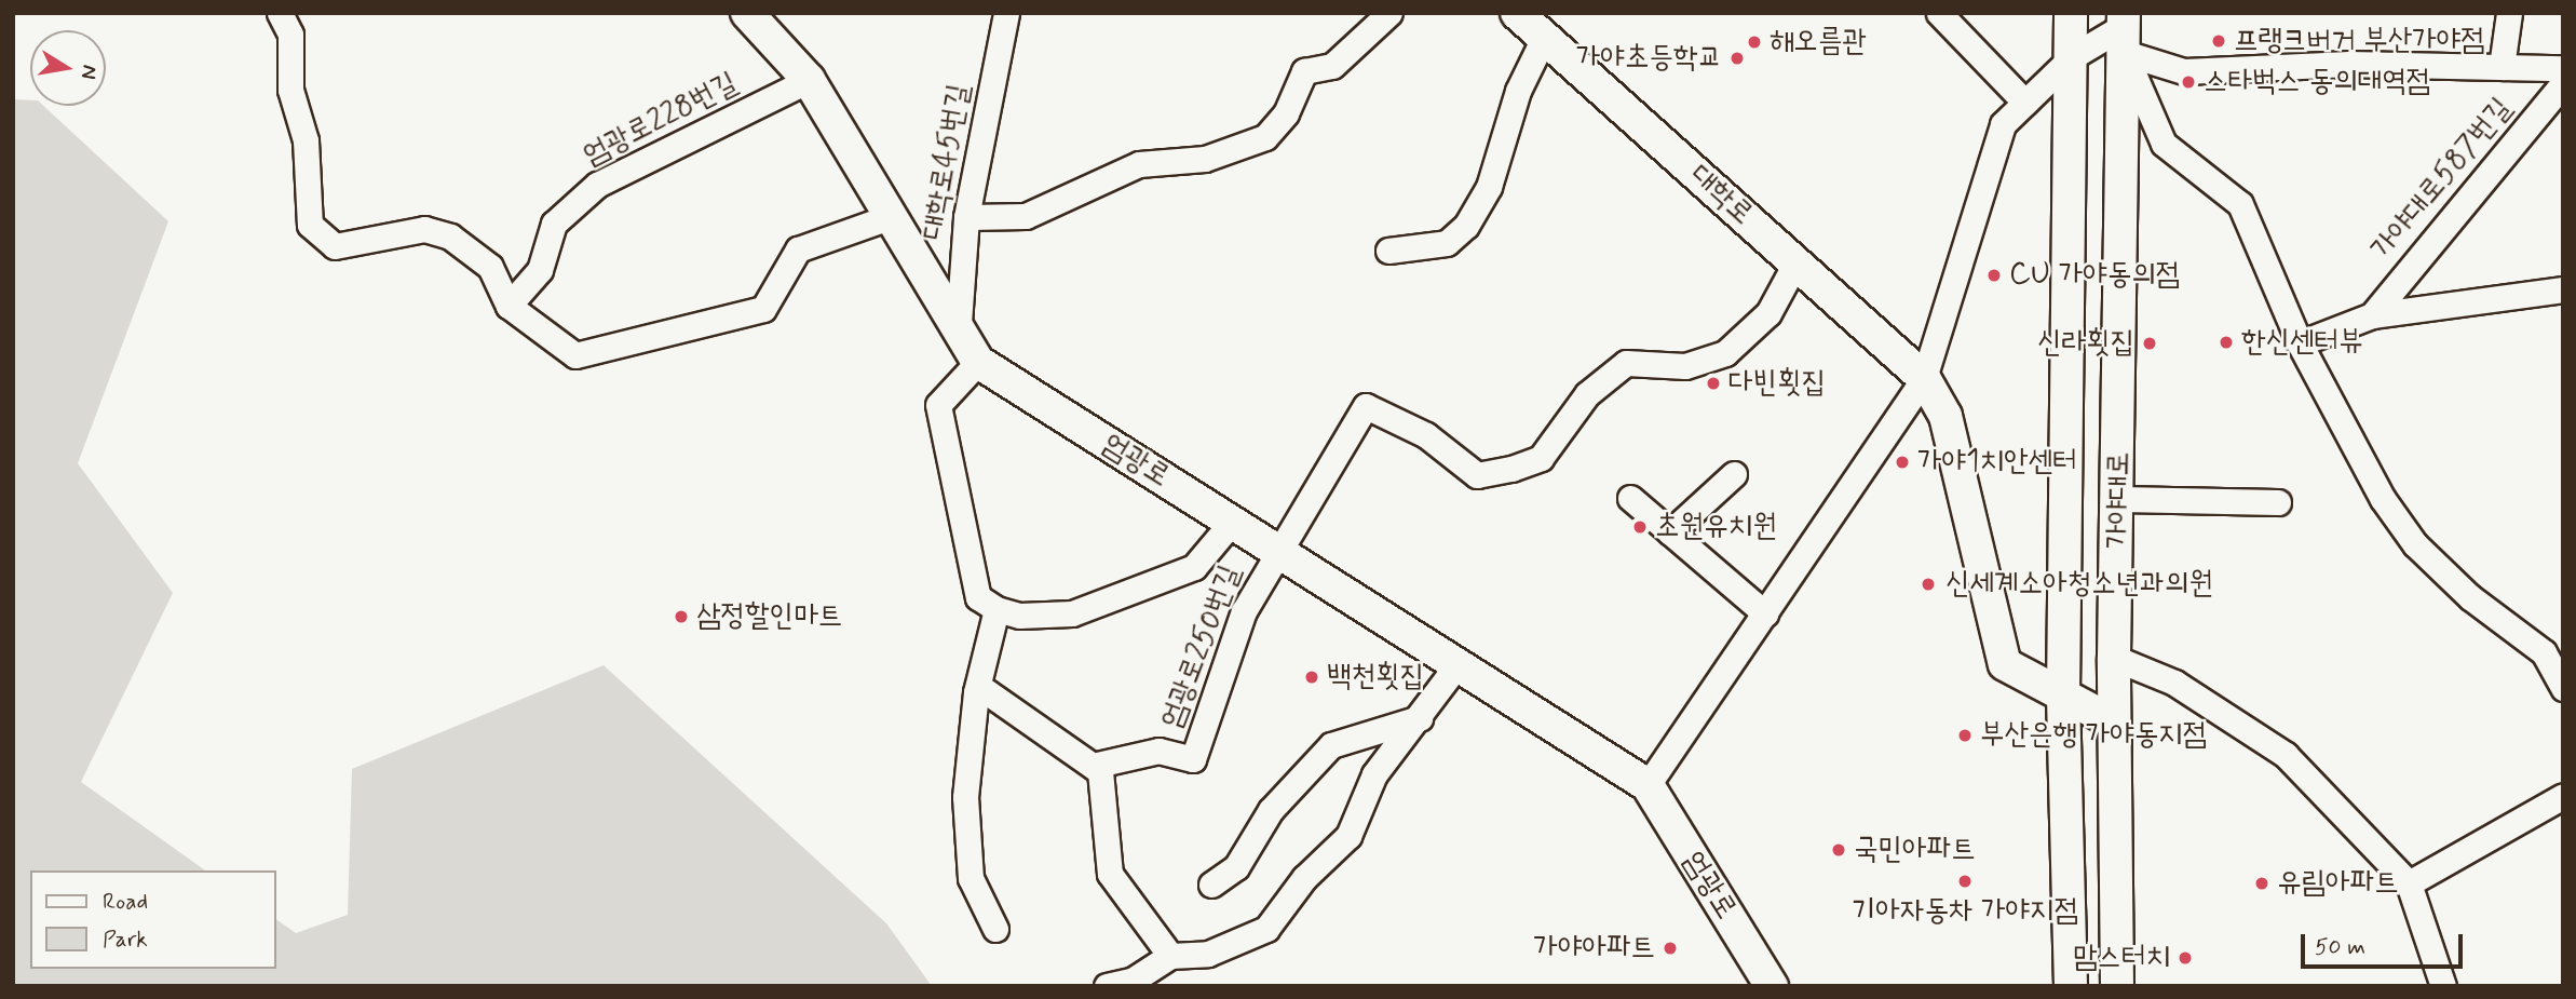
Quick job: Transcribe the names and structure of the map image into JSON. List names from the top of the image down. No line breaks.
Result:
{"streets":{"main road":["대학로","엄광로","가야대로"],"street":["엄광로228번길","대학로45번길","가야대로587번길","엄광로250번길"]},"crossings":[["가야대로587번길","가야대로"],["대학로","가야대로"],["엄광로","엄광로250번길"]],"places":["프랭크버거 부산가야점","해오름관","가야초등학교","스타벅스 동의대역점","CU 가야동의점","한신센터뷰","신라횟집","다빈횟집","가야1치안센터","초원유치원","신세계소아청소년과의원","삼정할인마트","백천횟집","부산은행 가야동지점","국민아파트","기아자동차 가야지점","유림아파트","가야아파트","맘스터치"],"legend":["Road","Park"],"scale_bar":"50 m","north":"right"}
